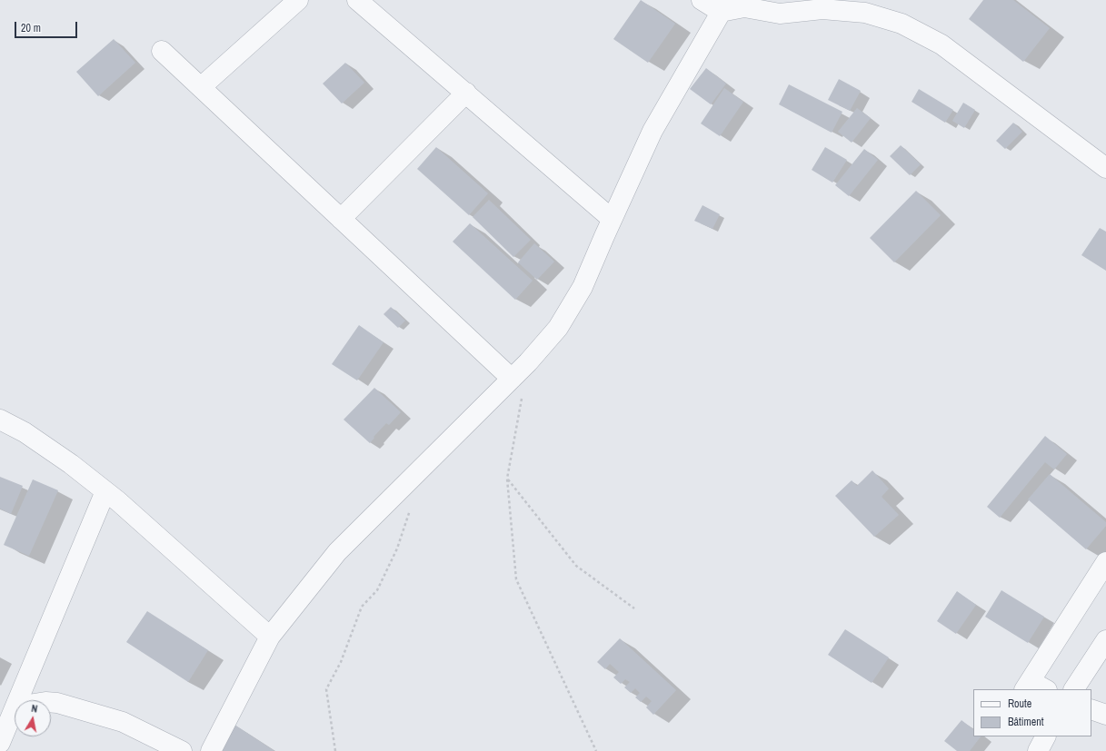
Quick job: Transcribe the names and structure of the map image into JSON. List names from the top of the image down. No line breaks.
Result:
{"legend":["Route","Bâtiment"],"scale_bar":"20 m","north":"top"}
